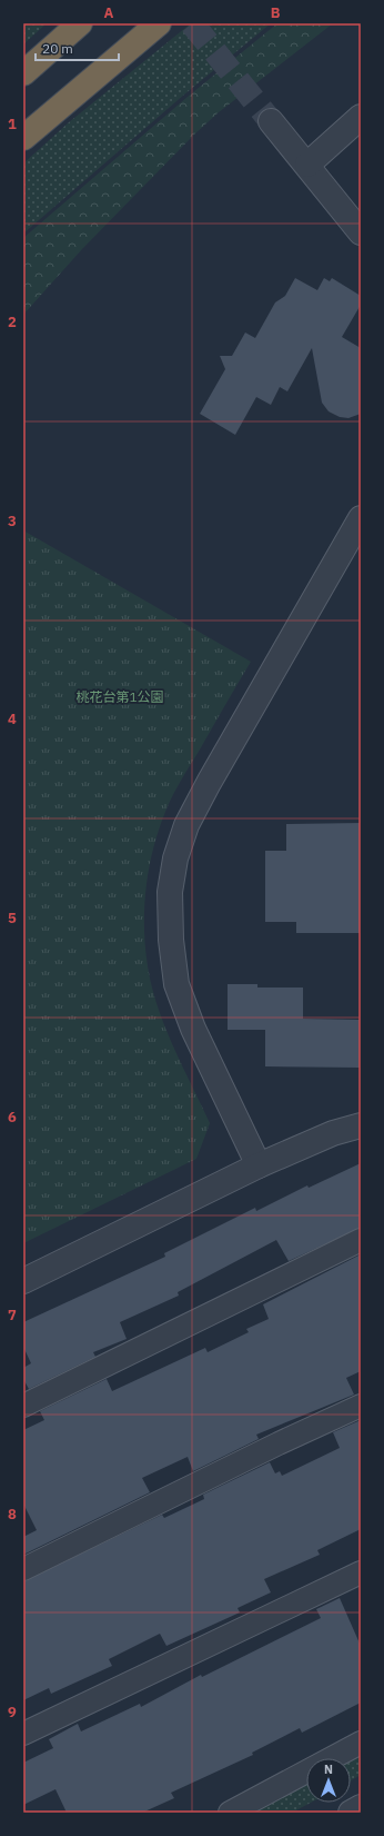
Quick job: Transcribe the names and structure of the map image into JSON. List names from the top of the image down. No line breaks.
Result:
{"parks":["桃花台第1公園"],"scale_bar":"20 m","north":"top","grid":{"columns":["A","B"],"rows":["1","2","3","4","5","6","7","8","9"]}}
